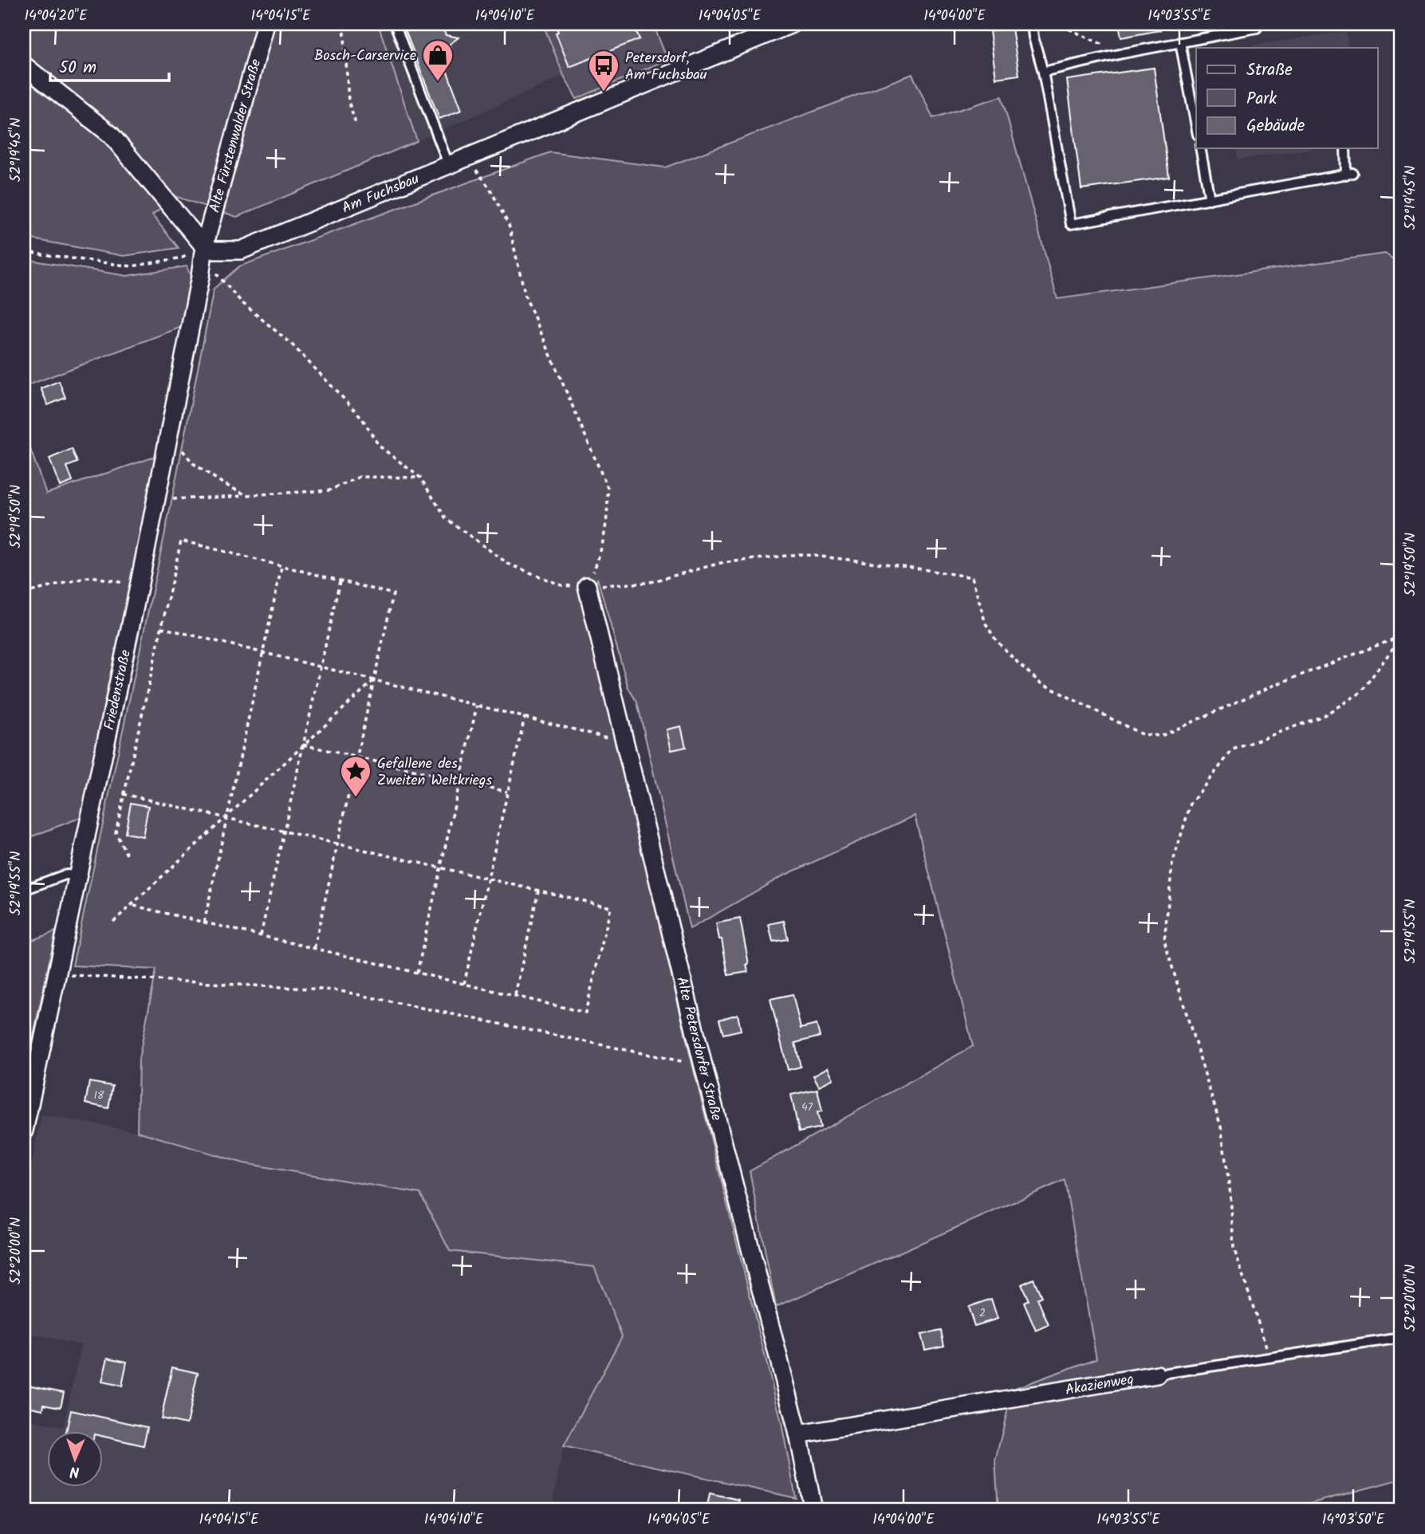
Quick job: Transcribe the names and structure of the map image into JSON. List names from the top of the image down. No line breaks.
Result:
{"streets":{"street":["Alte Fürstenwalder Straße","Am Fuchsbau","Friedenstraße","Alte Petersdorfer Straße","Akazienweg"]},"crossings":[["Alte Fürstenwalder Straße","Am Fuchsbau"],["Alte Fürstenwalder Straße","Friedenstraße"],["Am Fuchsbau","Friedenstraße"],["Alte Petersdorfer Straße","Akazienweg"]],"places":{"shop":["Bosch-Carservice"],"bus stop":["Petersdorf, Am Fuchsbau"],"place":["Gefallene des Zweiten Weltkriegs"]},"house_numbers":["18","47","2"],"legend":["Straße","Park","Gebäude"],"scale_bar":"50 m","north":"bottom","coordinates":["14°04'20\"E","14°04'15\"E","14°04'10\"E","14°04'05\"E","14°04'00\"E","14°03'55\"E","52°19'45\"N","52°19'50\"N","52°19'55\"N","52°20'00\"N","14°03'50\"E"]}
